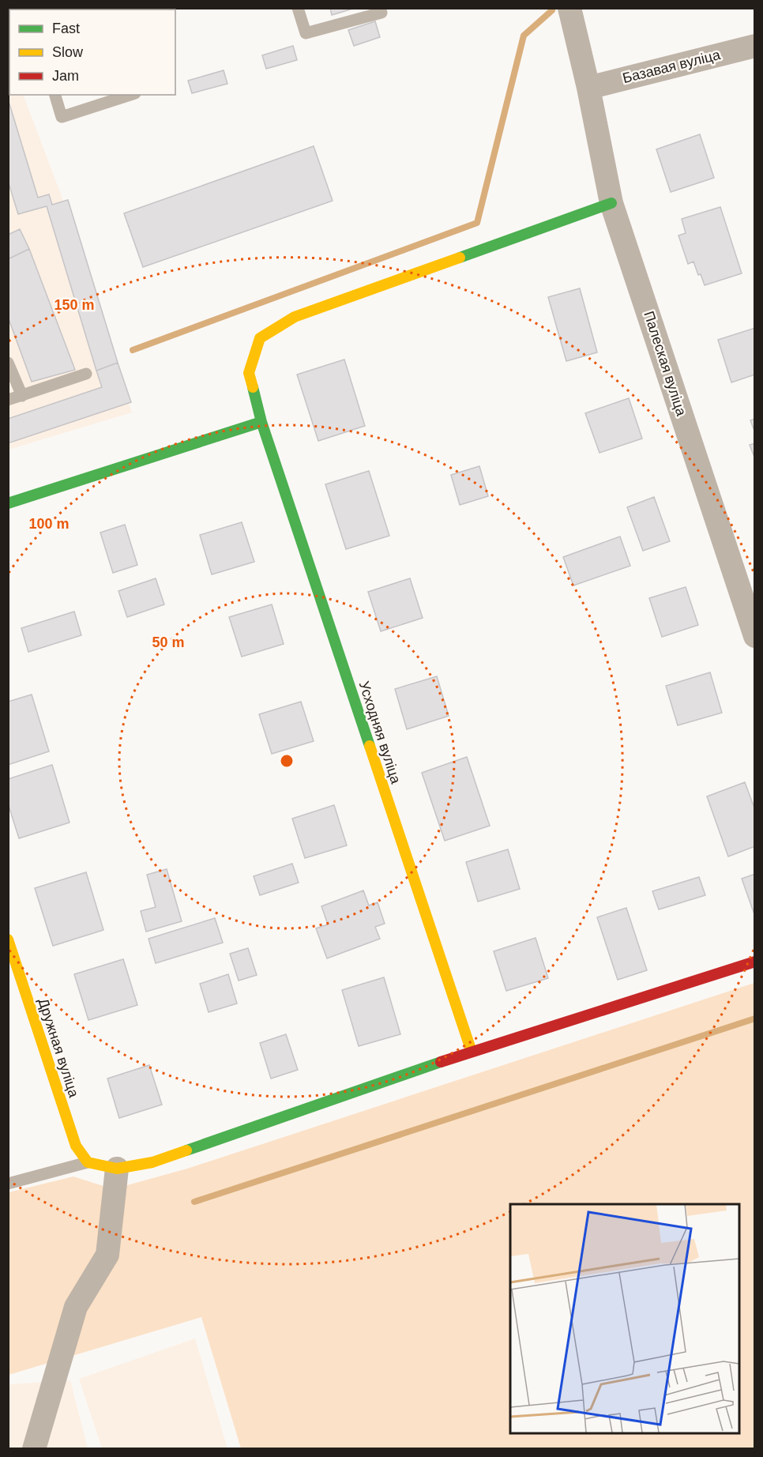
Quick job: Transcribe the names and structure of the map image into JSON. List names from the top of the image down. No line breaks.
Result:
{"streets":{"street":["Базавая вуліца","Палеская вуліца","Усходняя вуліца","Дружная вуліца"]},"crossings":[["Базавая вуліца","Палеская вуліца"],["Палеская вуліца","Усходняя вуліца"]],"legend":["Fast","Slow","Jam"],"rings":["150 m","100 m","50 m"]}
